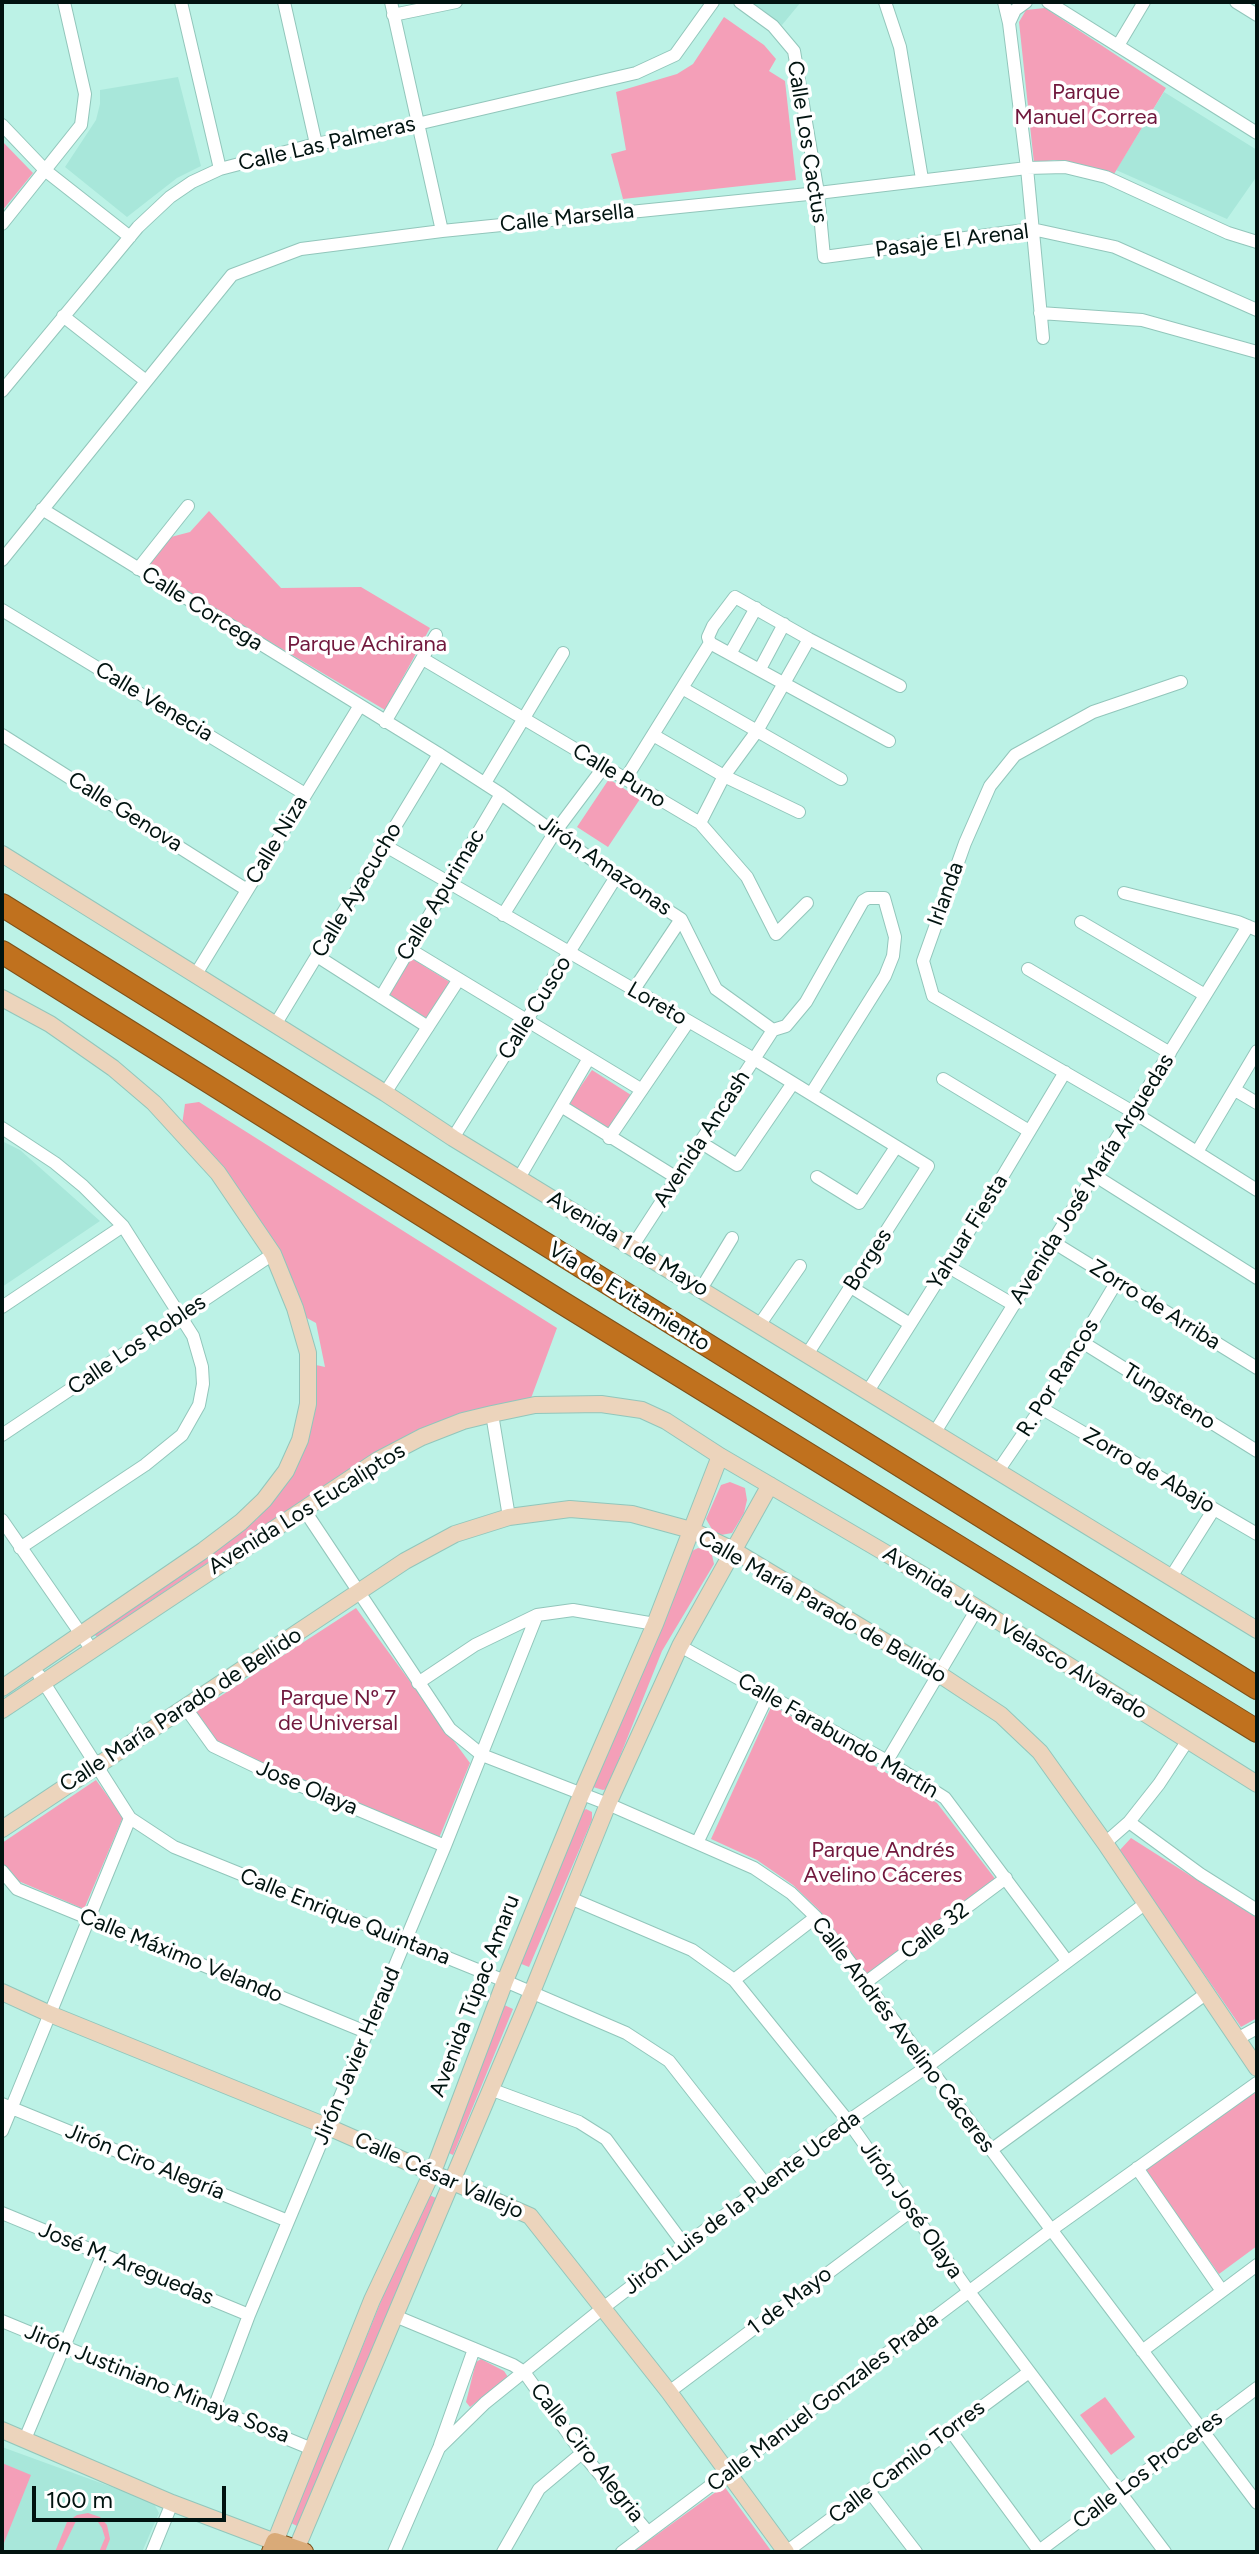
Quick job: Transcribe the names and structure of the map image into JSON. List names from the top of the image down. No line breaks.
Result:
{"streets":{"highway":["Vía de Evitamiento"],"street":["Calle Los Cactus","Calle Las Palmeras","Calle Marsella","Pasaje El Arenal","Calle Corcega","Calle Venecia","Calle Puno","Calle Genova","Calle Niza","Jirón Amazonas","Calle Ayacucho","Irlanda","Calle Apurimac","Loreto","Calle Cusco","Avenida Ancash","Avenida José María Arguedas","Yahuar Fiesta","Avenida 1 de Mayo","Borges","Zorro de Arriba","Calle Los Robles","R. Por Rancos","Tungsteno","Zorro de Abajo","Avenida Los Eucaliptos","Calle María Parado de Bellido","Avenida Juan Velasco Alvarado","Calle Farabundo Martín","Jose Olaya","Calle Enrique Quintana","Calle 32","Calle Máximo Velando","Avenida Túpac Amaru","Calle Andrés Avelino Cáceres","Jirón Javier Heraud","Jirón Ciro Alegría","Calle César Vallejo","Jirón Luis de la Puente Uceda","Jirón José Olaya","José M. Areguedas","1 de Mayo","Jirón Justiniano Minaya Sosa","Calle Manuel Gonzales Prada","Calle Ciro Alegria","Calle Camilo Torres","Calle Los Proceres"]},"crossings":[["Calle Los Cactus","Calle Marsella"],["Calle Los Cactus","Pasaje El Arenal"],["Calle Marsella","Calle Corcega"],["Calle Corcega","Calle Niza"],["Calle Corcega","Jirón Amazonas"],["Calle Corcega","Calle Ayacucho"],["Calle Venecia","Calle Niza"],["Calle Genova","Calle Niza"],["Calle Niza","Avenida 1 de Mayo"],["Jirón Amazonas","Calle Apurimac"],["Jirón Amazonas","Calle Cusco"],["Jirón Amazonas","Avenida Ancash"],["Calle Ayacucho","Loreto"],["Calle Ayacucho","Avenida 1 de Mayo"],["Irlanda","Avenida José María Arguedas"],["Irlanda","Yahuar Fiesta"],["Calle Apurimac","Loreto"],["Loreto","Calle Cusco"],["Loreto","Avenida Ancash"],["Loreto","Borges"],["Calle Cusco","Avenida 1 de Mayo"],["Avenida Ancash","Avenida 1 de Mayo"],["Avenida José María Arguedas","Avenida 1 de Mayo"],["Avenida José María Arguedas","Zorro de Arriba"],["Yahuar Fiesta","Avenida 1 de Mayo"],["Avenida 1 de Mayo","Borges"],["Avenida 1 de Mayo","R. Por Rancos"],["Zorro de Arriba","R. Por Rancos"],["Calle Los Robles","Avenida Los Eucaliptos"],["R. Por Rancos","Tungsteno"],["R. Por Rancos","Zorro de Abajo"],["Avenida Los Eucaliptos","Avenida Juan Velasco Alvarado"],["Avenida Los Eucaliptos","Calle Enrique Quintana"],["Avenida Los Eucaliptos","Avenida Túpac Amaru"],["Avenida Los Eucaliptos","Calle Andrés Avelino Cáceres"],["Calle María Parado de Bellido","Jose Olaya"],["Calle María Parado de Bellido","Calle Enrique Quintana"],["Calle María Parado de Bellido","Avenida Túpac Amaru"],["Calle María Parado de Bellido","Calle Andrés Avelino Cáceres"],["Calle María Parado de Bellido","Jirón Luis de la Puente Uceda"],["Calle Farabundo Martín","Calle 32"],["Calle Farabundo Martín","Jirón Luis de la Puente Uceda"],["Jose Olaya","Jirón Javier Heraud"],["Calle Enrique Quintana","Avenida Túpac Amaru"],["Calle Enrique Quintana","Jirón Javier Heraud"],["Calle Enrique Quintana","Jirón Luis de la Puente Uceda"],["Calle 32","Calle Andrés Avelino Cáceres"],["Calle Máximo Velando","Jirón Javier Heraud"],["Avenida Túpac Amaru","Calle Andrés Avelino Cáceres"],["Avenida Túpac Amaru","Calle César Vallejo"],["Avenida Túpac Amaru","Jirón Justiniano Minaya Sosa"],["Calle Andrés Avelino Cáceres","Jirón Javier Heraud"],["Calle Andrés Avelino Cáceres","Jirón Luis de la Puente Uceda"],["Calle Andrés Avelino Cáceres","Calle Manuel Gonzales Prada"],["Calle Andrés Avelino Cáceres","Calle Los Proceres"],["Jirón Javier Heraud","Jirón Ciro Alegría"],["Jirón Javier Heraud","Calle César Vallejo"],["Jirón Javier Heraud","José M. Areguedas"],["Jirón Javier Heraud","Jirón Justiniano Minaya Sosa"],["Calle César Vallejo","Jirón Luis de la Puente Uceda"],["Calle César Vallejo","1 de Mayo"],["Calle César Vallejo","Calle Manuel Gonzales Prada"],["Calle César Vallejo","Calle Camilo Torres"],["Jirón Luis de la Puente Uceda","Jirón José Olaya"],["Jirón Luis de la Puente Uceda","Calle Ciro Alegria"],["Jirón José Olaya","1 de Mayo"],["Jirón José Olaya","Calle Manuel Gonzales Prada"],["Jirón José Olaya","Calle Camilo Torres"],["Jirón José Olaya","Calle Los Proceres"],["Calle Manuel Gonzales Prada","Calle Ciro Alegria"]],"parks":["Parque Manuel Correa","Parque Achirana","Parque Nº 7 de Universal","Parque Andrés Avelino Cáceres"],"scale_bar":"100 m"}
